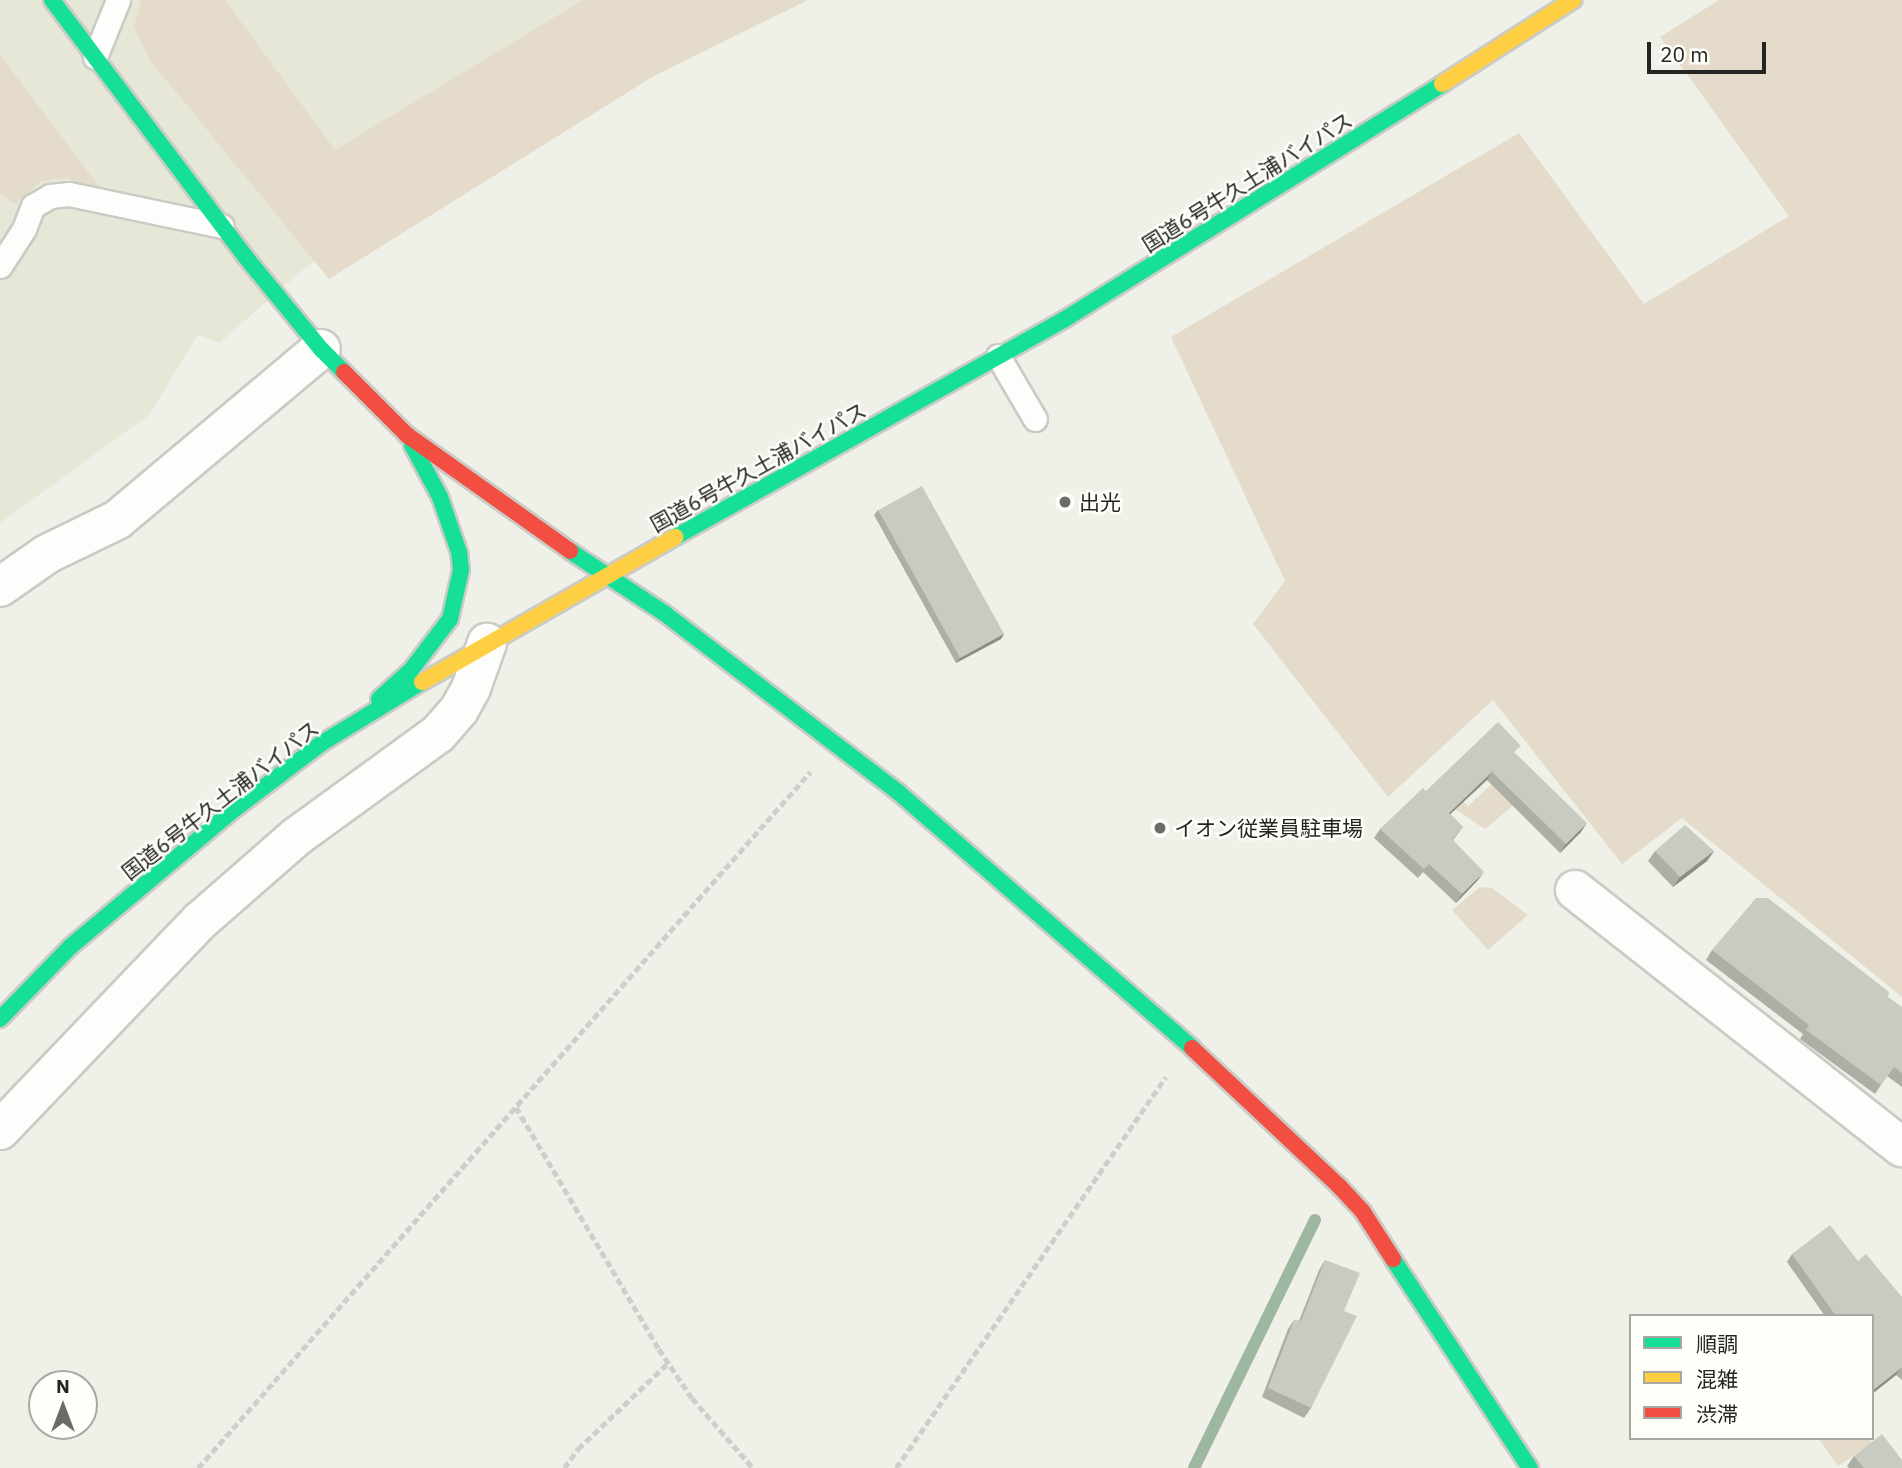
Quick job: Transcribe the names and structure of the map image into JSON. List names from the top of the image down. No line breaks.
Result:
{"streets":{"main road":["国道6号牛久土浦バイパス"]},"places":["出光","イオン従業員駐車場"],"legend":["順調","混雑","渋滞"],"scale_bar":"20 m","north":"top"}
